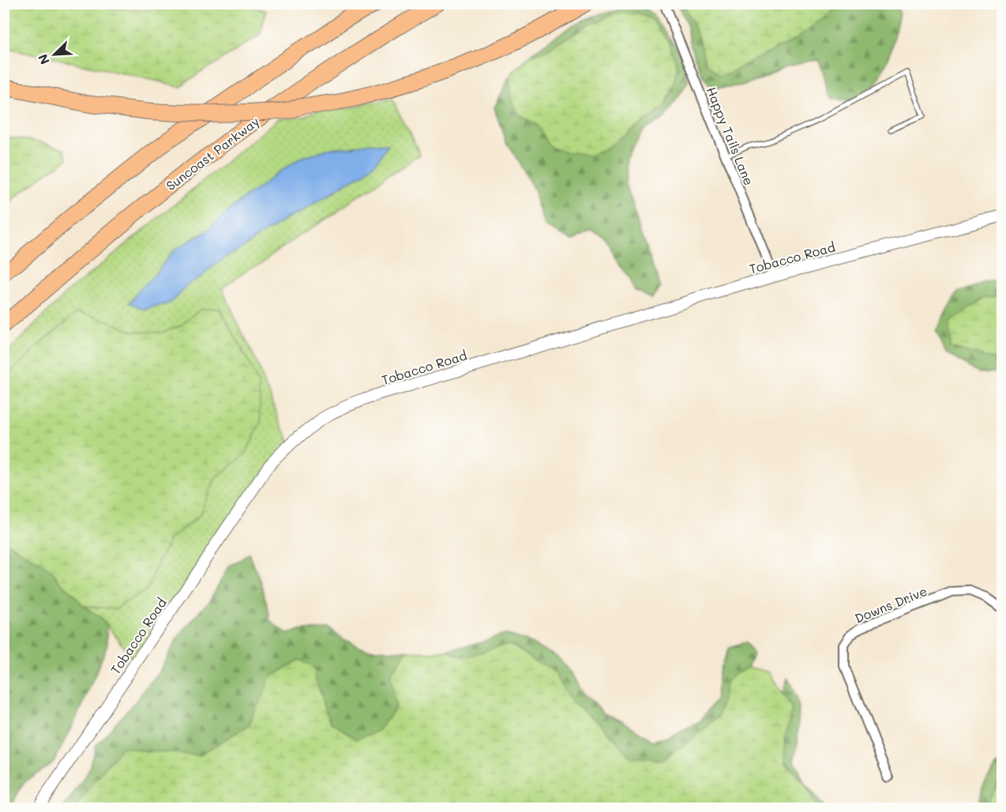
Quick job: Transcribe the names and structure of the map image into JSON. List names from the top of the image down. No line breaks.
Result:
{"streets":{"highway":["Suncoast Parkway"],"street":["Happy Tails Lane","Tobacco Road","Downs Drive"]},"crossings":[["Happy Tails Lane","Tobacco Road"]],"north":"bottom left"}
